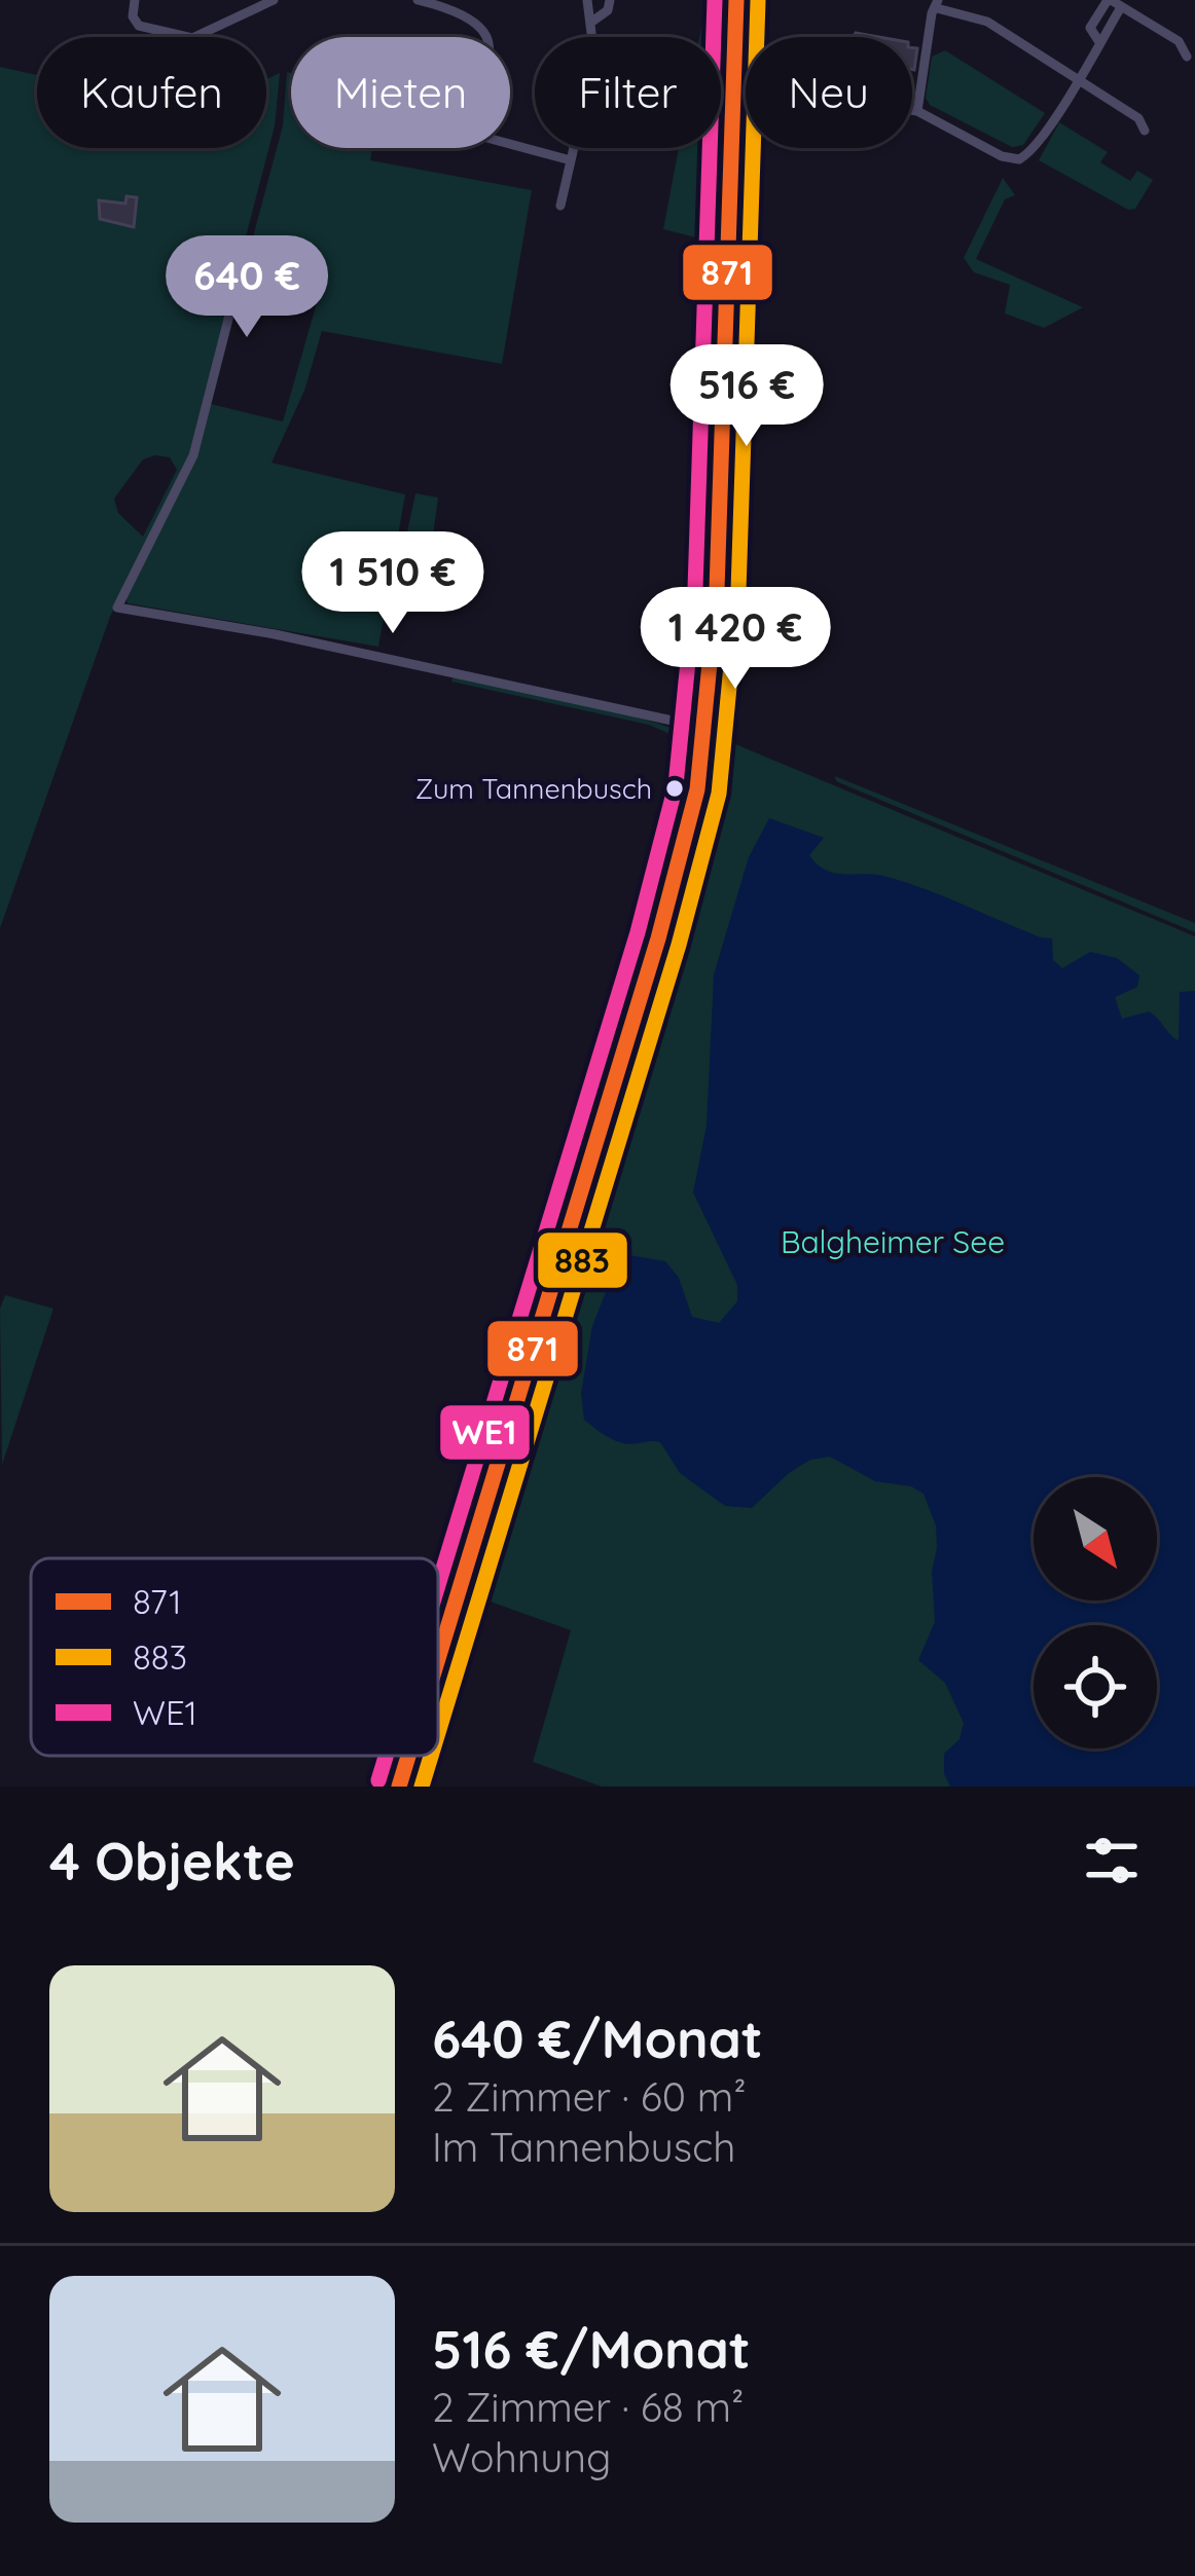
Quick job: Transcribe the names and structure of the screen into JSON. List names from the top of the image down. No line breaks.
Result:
{"parks":["Balgheimer See"],"places":["Zum Tannenbusch"],"lines":["transit line 871","transit line WE1","transit line 883"],"legend":["871","883","WE1"],"north":"bottom right","page":{"chip":["Kaufen","Mieten","Filter","Neu"],"price":["640 €","516 €","1 510 €","1 420 €"],"heading":"4 Objekte","list":[{"name":"640 €/Monat","note":"2 Zimmer · 60 m² · Im Tannenbusch"},{"name":"516 €/Monat","note":"2 Zimmer · 68 m² · Wohnung"}]}}
